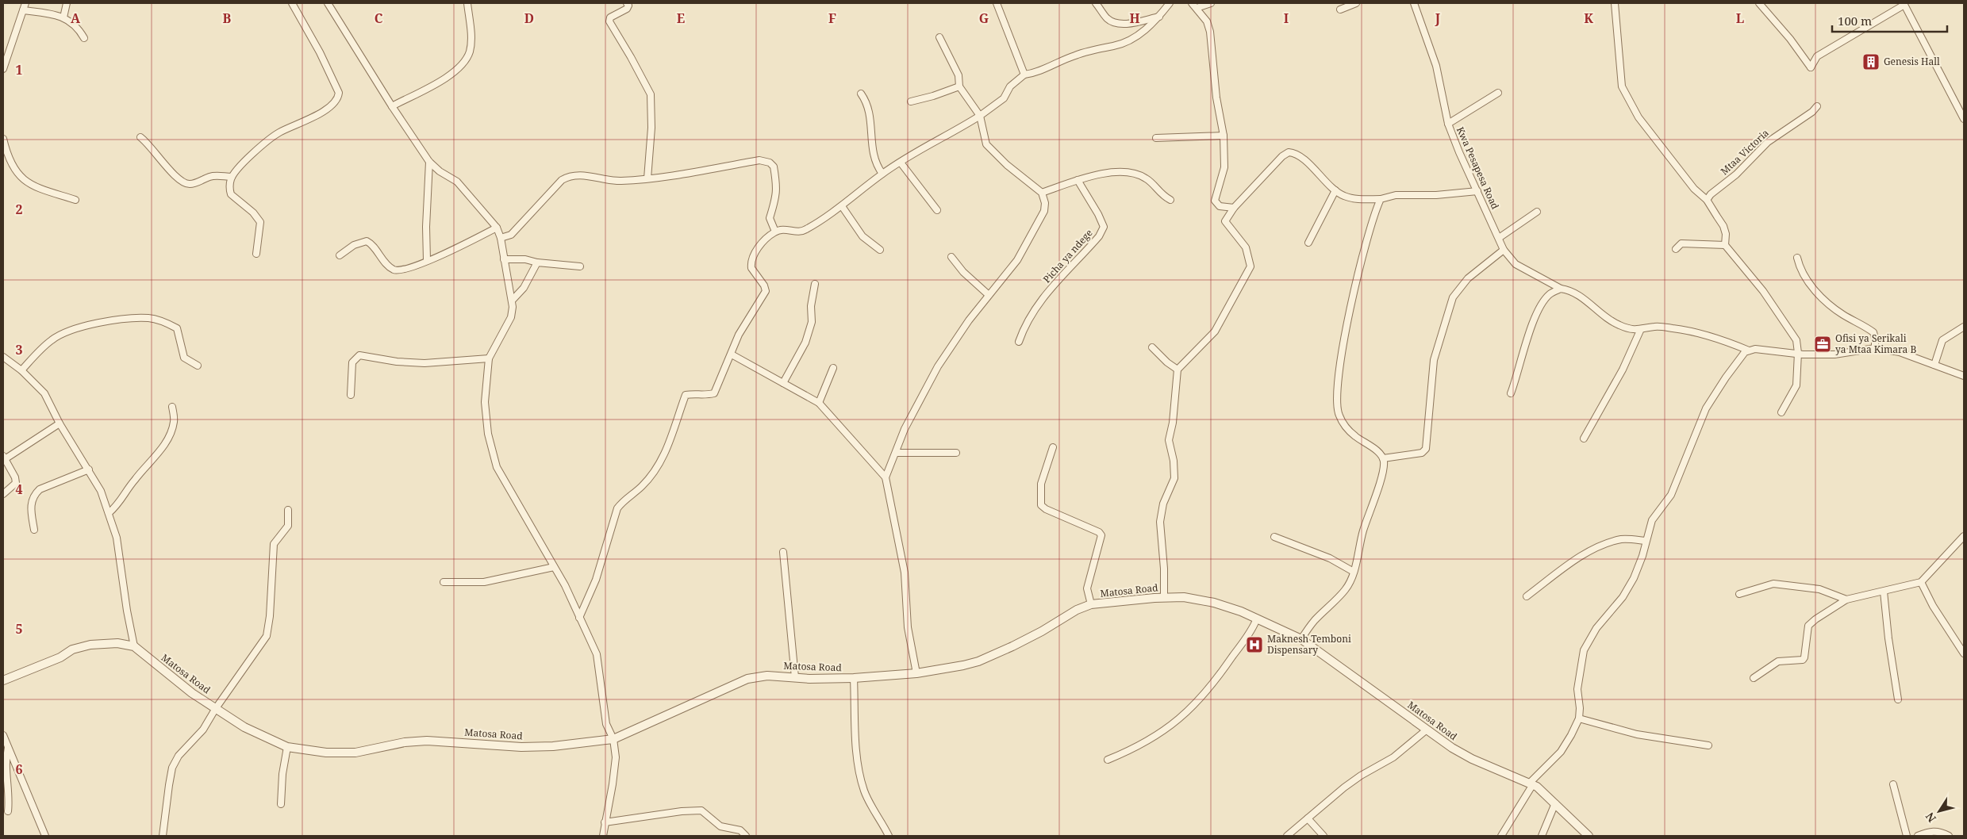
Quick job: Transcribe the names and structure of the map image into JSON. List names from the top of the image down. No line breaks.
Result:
{"streets":{"street":["Mtaa Victoria","Kwa Pesapesa Road","Picha ya ndege","Matosa Road"]},"places":{"building":["Genesis Hall"],"office":["Ofisi ya Serikali ya Mtaa Kimara B"],"hospital":["Maknesh Temboni Dispensary"]},"scale_bar":"100 m","north":"bottom left","grid":{"columns":["A","B","C","D","E","F","G","H","I","J","K","L"],"rows":["1","2","3","4","5","6"]}}
